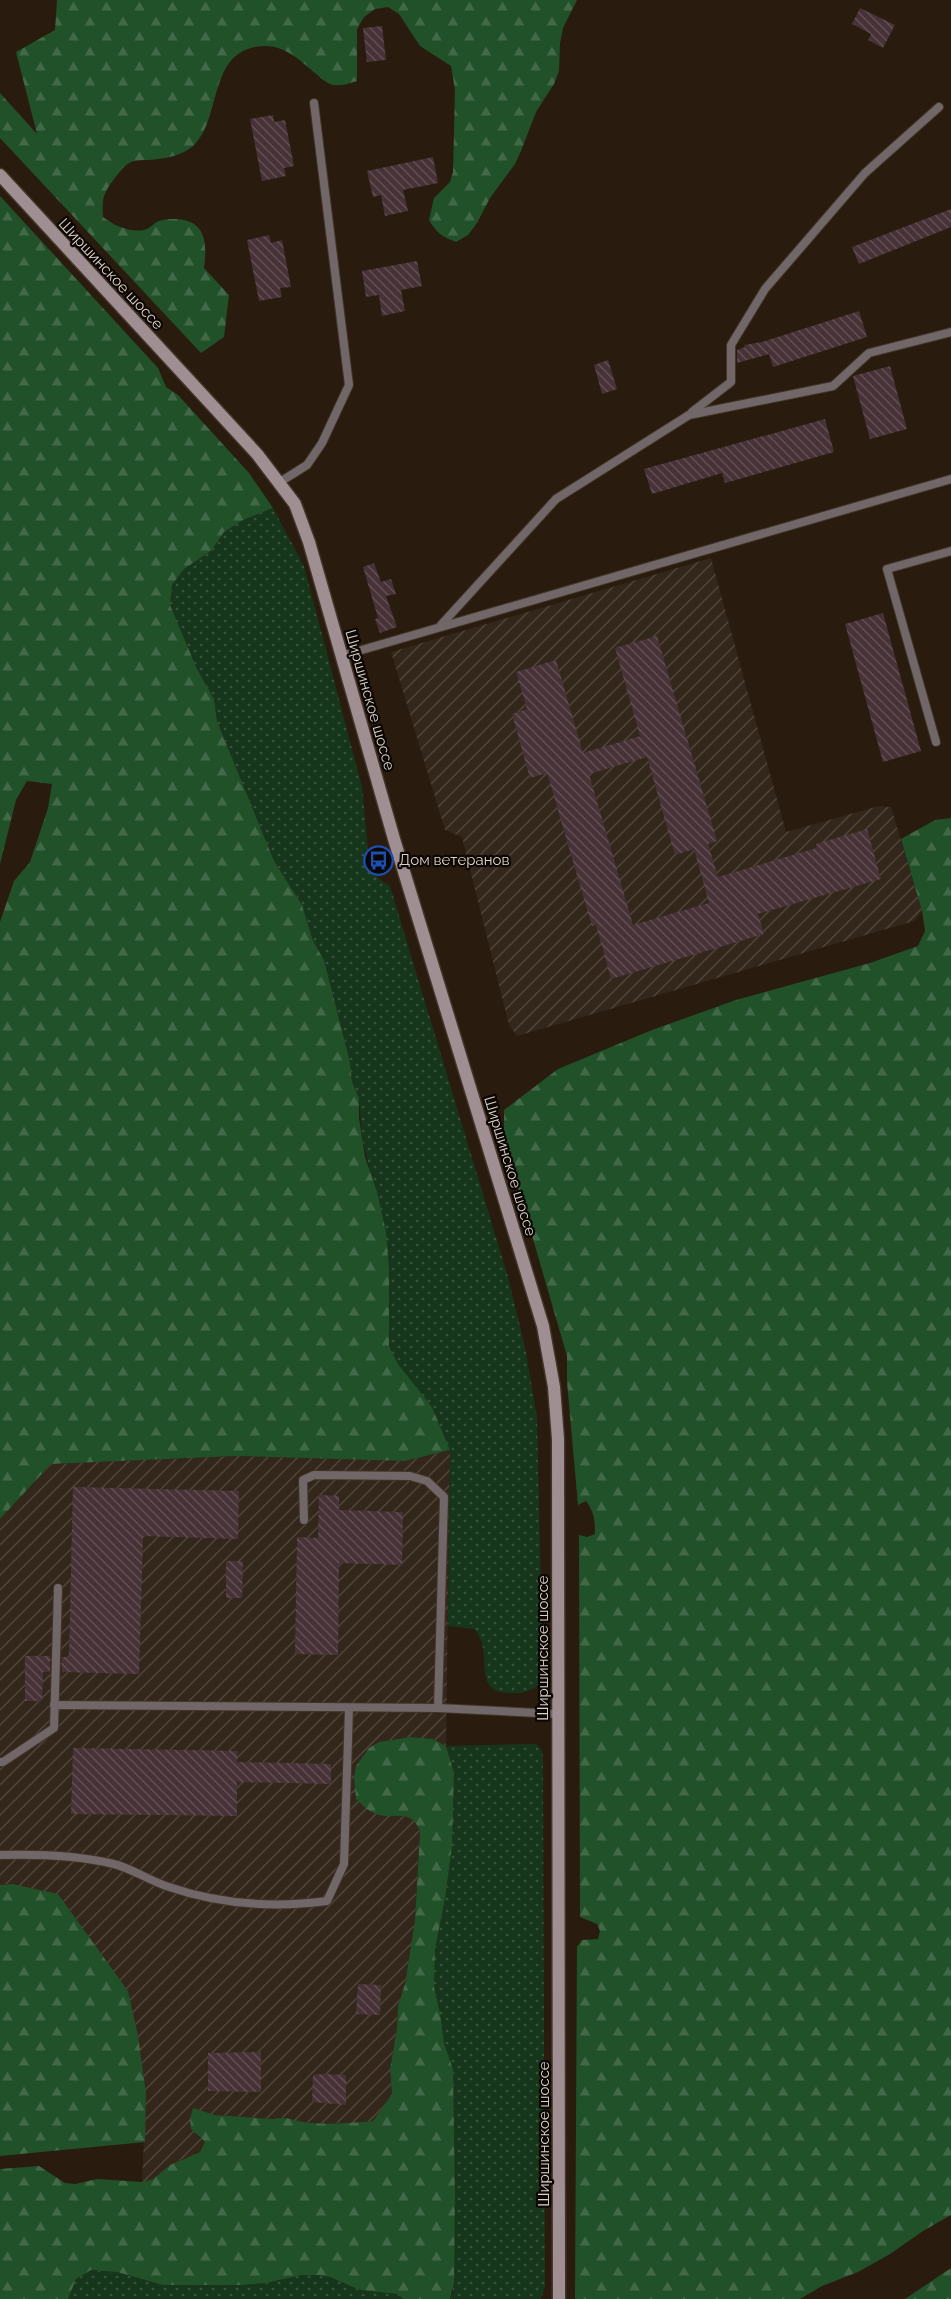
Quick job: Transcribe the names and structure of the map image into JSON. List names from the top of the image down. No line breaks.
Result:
{"streets":{"main road":["Ширшинское шоссе"]},"places":{"bus stop":["Дом ветеранов"]}}
